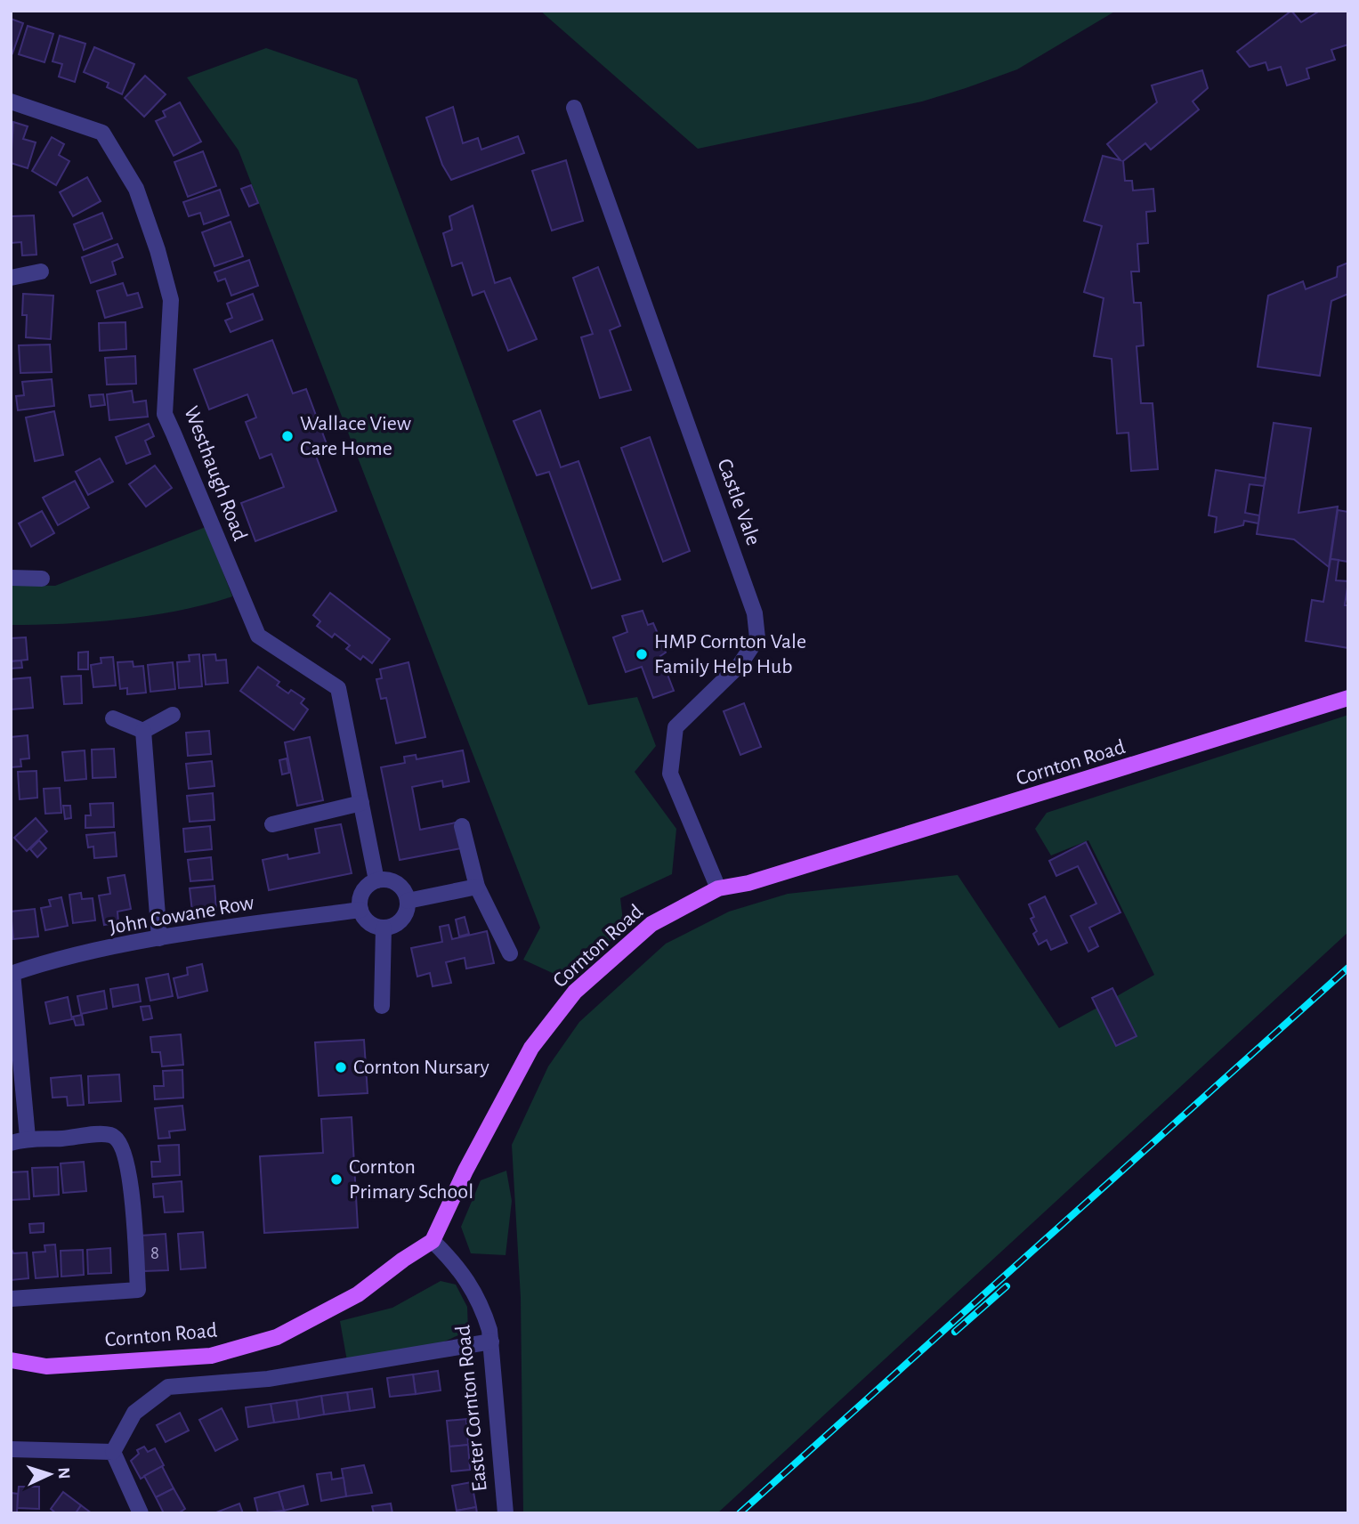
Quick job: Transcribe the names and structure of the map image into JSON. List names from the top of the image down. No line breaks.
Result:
{"streets":{"main road":["Cornton Road"],"street":["Westhaugh Road","Castle Vale","John Cowane Row","Easter Cornton Road"]},"crossings":[["Castle Vale","Cornton Road"],["Cornton Road","Easter Cornton Road"]],"places":["Wallace View Care Home","HMP Cornton Vale Family Help Hub","Cornton Nursary","Cornton Primary School"],"house_numbers":["8"],"north":"right"}
